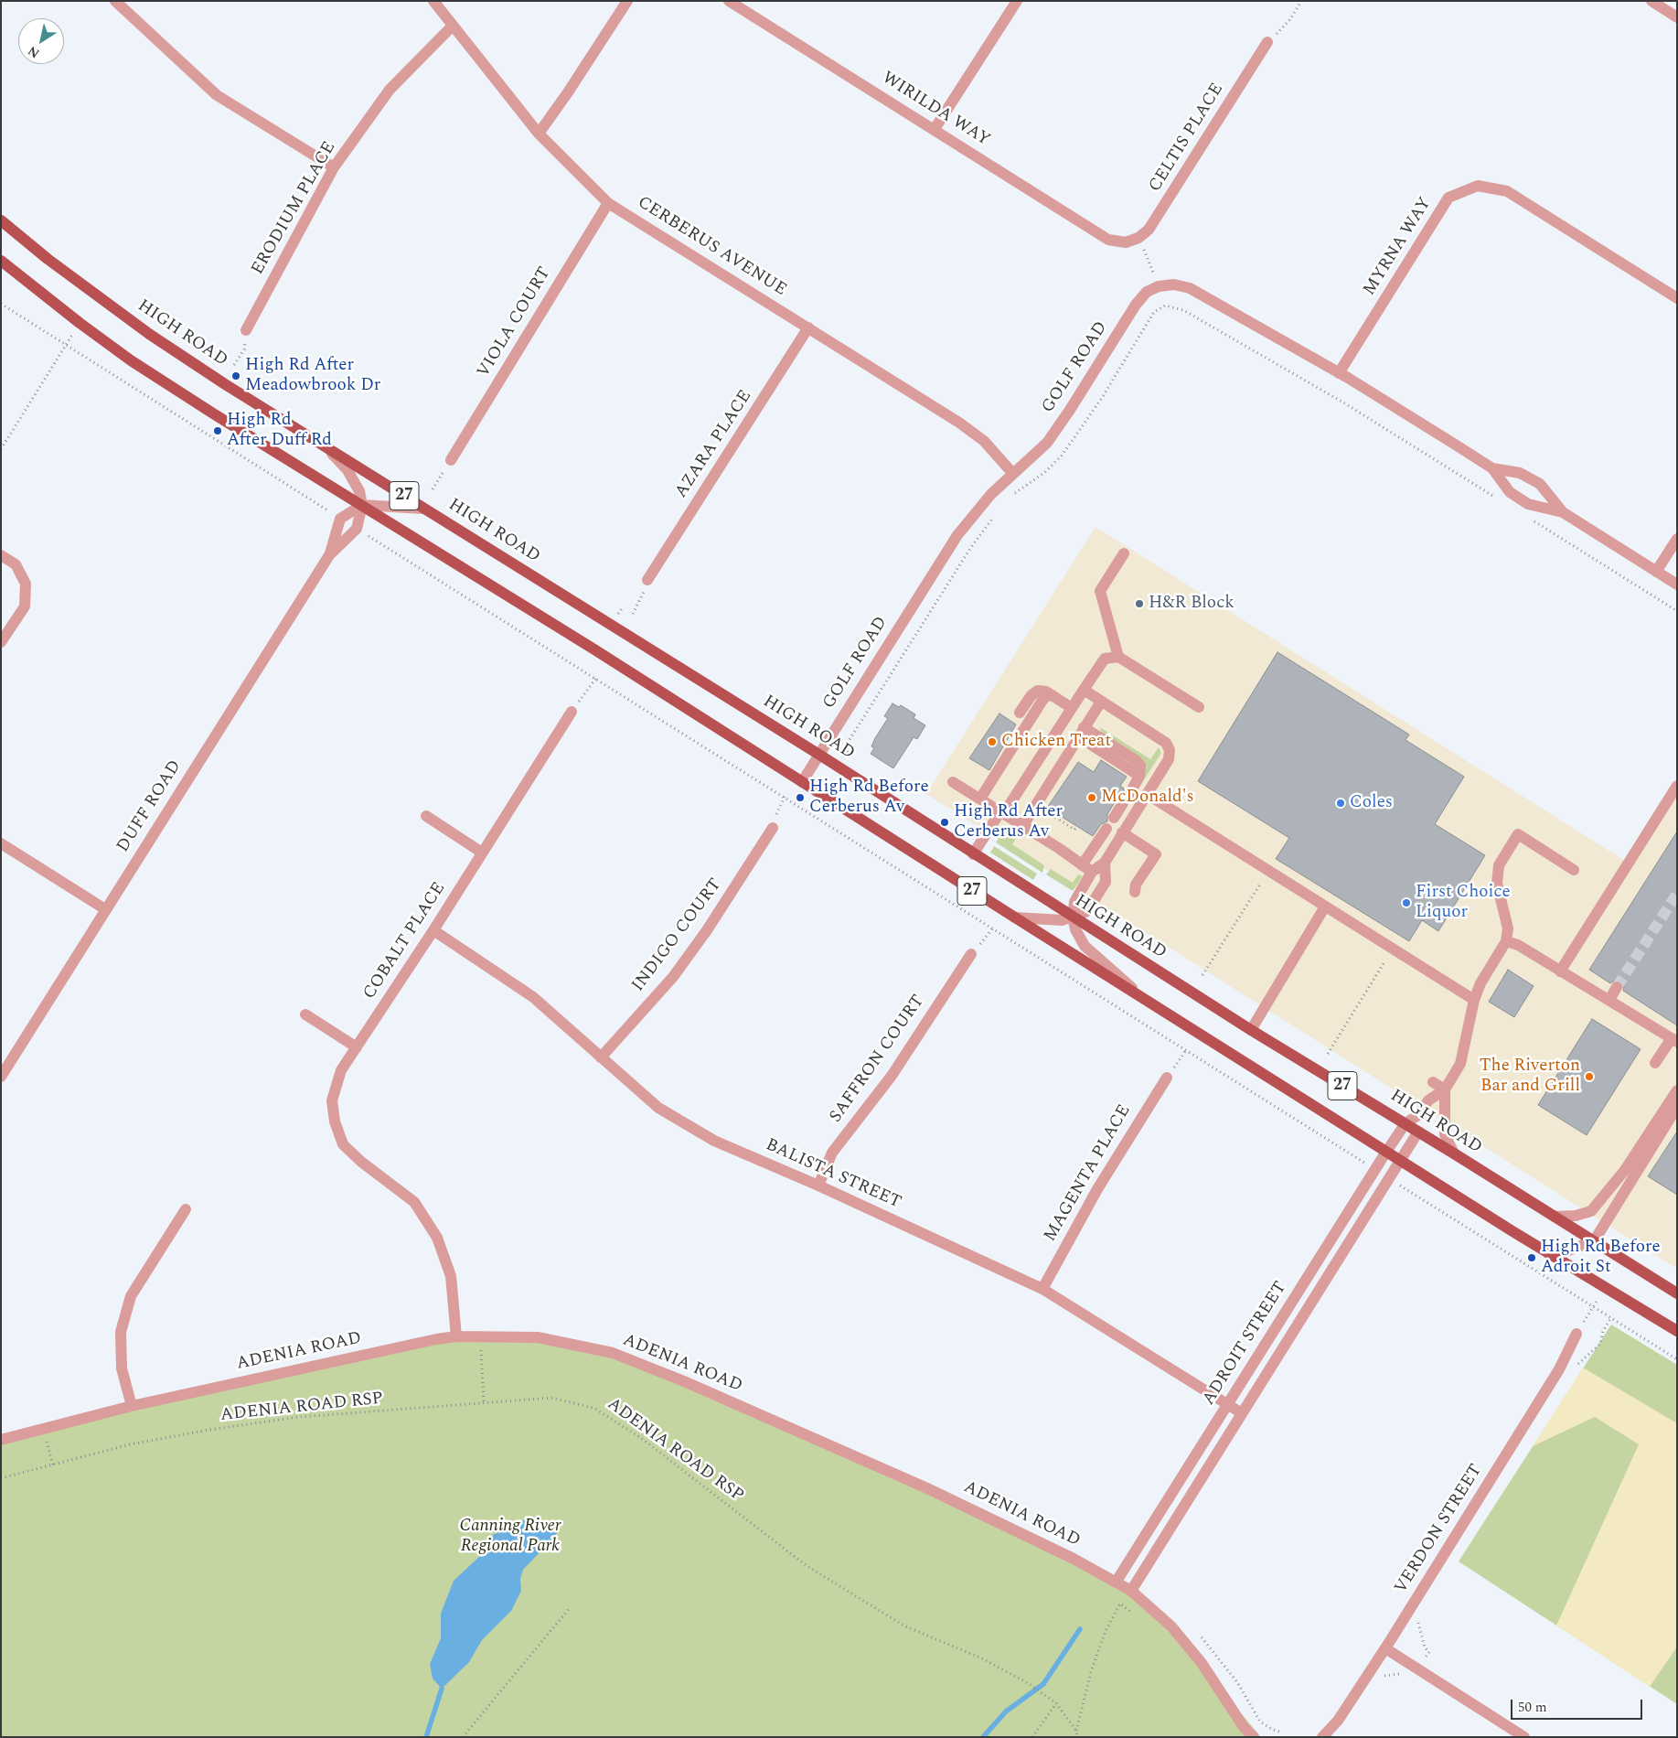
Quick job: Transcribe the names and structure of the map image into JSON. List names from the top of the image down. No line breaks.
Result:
{"streets":{"main road":["HIGH ROAD","27"],"street":["WIRILDA WAY","CELTIS PLACE","ERODIUM PLACE","CERBERUS AVENUE","MYRNA WAY","VIOLA COURT","GOLF ROAD","AZARA PLACE","DUFF ROAD","INDIGO COURT","COBALT PLACE","SAFFRON COURT","MAGENTA PLACE","BALISTA STREET","ADROIT STREET","ADENIA ROAD","VERDON STREET"],"path":["ADENIA ROAD RSP"]},"crossings":[["WIRILDA WAY","CELTIS PLACE"],["ERODIUM PLACE","CERBERUS AVENUE"],["CERBERUS AVENUE","VIOLA COURT"],["CERBERUS AVENUE","GOLF ROAD"],["CERBERUS AVENUE","AZARA PLACE"],["MYRNA WAY","GOLF ROAD"],["HIGH ROAD","GOLF ROAD"],["HIGH ROAD","ADROIT STREET"],["GOLF ROAD","27"],["27","ADROIT STREET"],["INDIGO COURT","BALISTA STREET"],["COBALT PLACE","BALISTA STREET"],["COBALT PLACE","ADENIA ROAD"],["SAFFRON COURT","BALISTA STREET"],["MAGENTA PLACE","BALISTA STREET"],["BALISTA STREET","ADROIT STREET"],["ADROIT STREET","ADENIA ROAD"]],"parks":["Canning River Regional Park"],"places":["High Rd After Meadowbrook Dr","High Rd After Duff Rd","H&R Block","Chicken Treat","High Rd Before Cerberus Av","McDonald's","Coles","High Rd After Cerberus Av","First Choice Liquor","The Riverton Bar and Grill","High Rd Before Adroit St"],"scale_bar":"50 m","north":"bottom left"}
